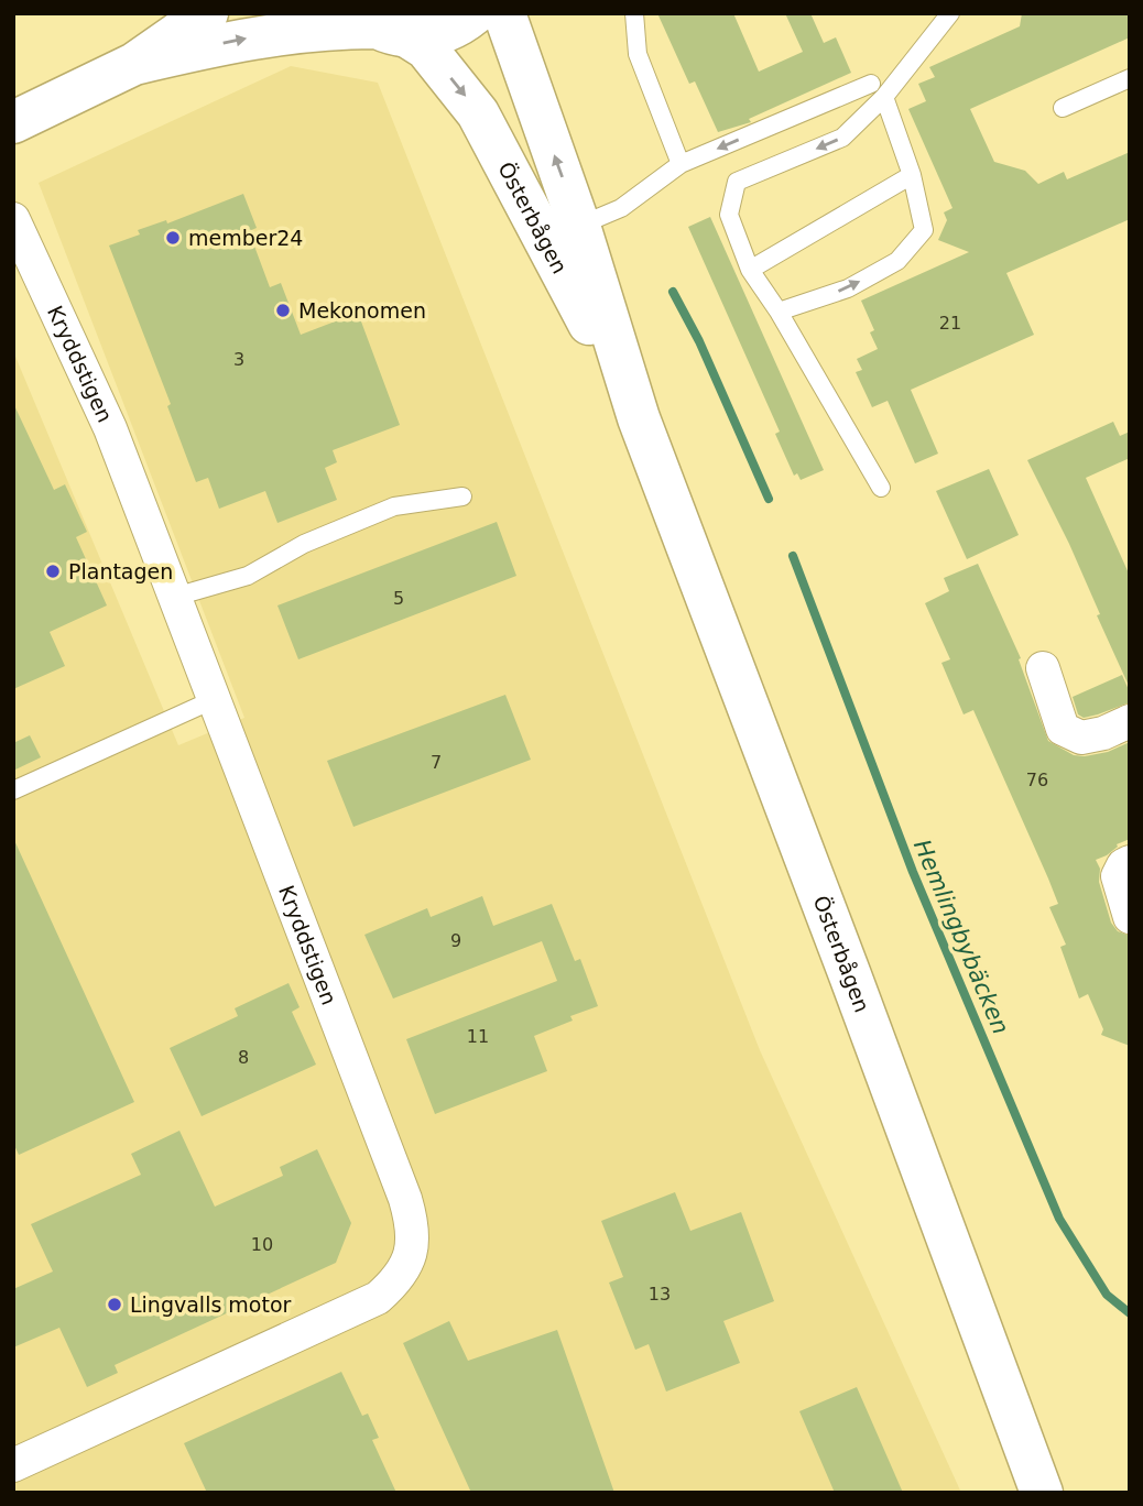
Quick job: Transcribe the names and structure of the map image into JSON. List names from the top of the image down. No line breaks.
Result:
{"streets":{"main road":["Österbågen"],"street":["Kryddstigen"]},"water":["Hemlingbybäcken"],"places":["member24","Mekonomen","Plantagen","Lingvalls motor"],"house_numbers":["21","3","5","7","76","9","11","8","10","13"]}
